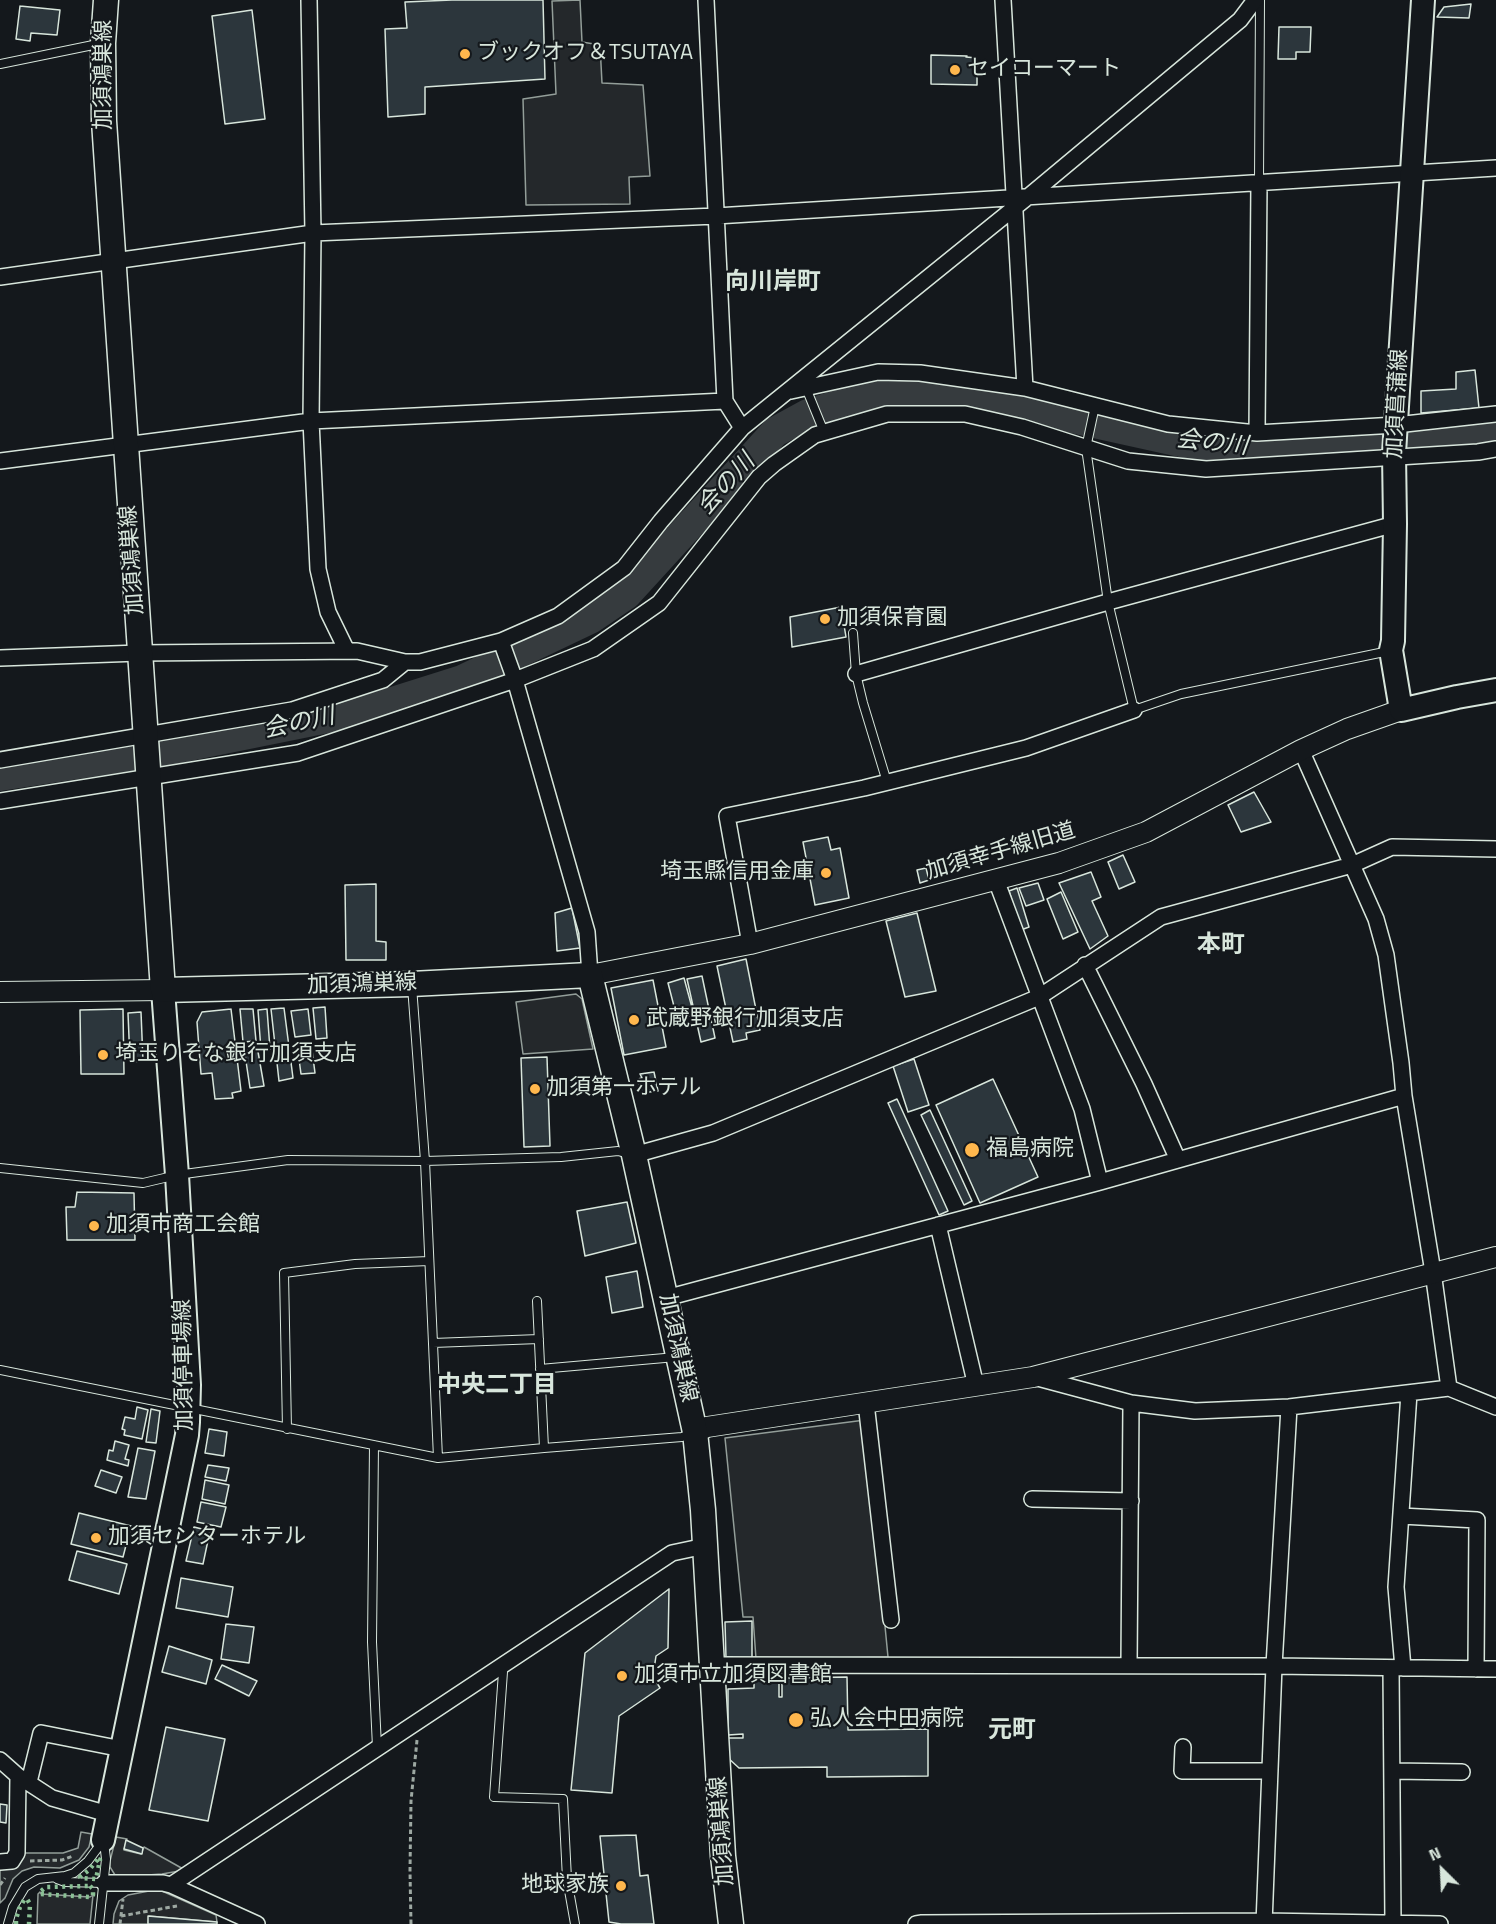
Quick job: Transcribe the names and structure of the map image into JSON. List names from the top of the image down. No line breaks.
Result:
{"streets":{"main road":["加須鴻巣線","加須菖蒲線","加須停車場線"],"street":["加須幸手線旧道"]},"crossings":[["加須鴻巣線","加須幸手線旧道"],["加須鴻巣線","加須停車場線"],["加須菖蒲線","加須幸手線旧道"]],"districts":["向川岸町","本町","中央二丁目","元町"],"water":["会の川"],"places":["ブックオフ＆TSUTAYA","セイコーマート","加須保育園","埼玉縣信用金庫","武蔵野銀行加須支店","埼玉りそな銀行加須支店","加須第一ホテル","福島病院","加須市商工会館","加須センターホテル","加須市立加須図書館","弘人会中田病院","地球家族"],"north":"top left"}
